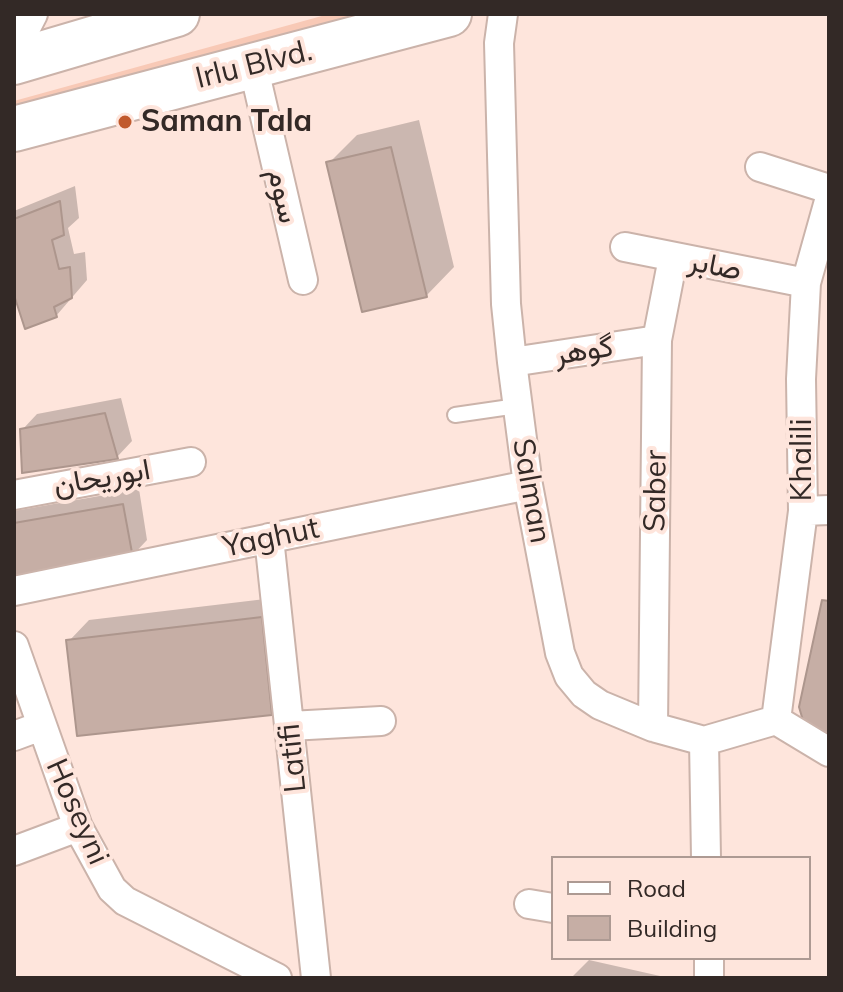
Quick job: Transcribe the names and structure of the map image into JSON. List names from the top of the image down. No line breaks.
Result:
{"streets":{"main road":["Irlu Blvd."],"street":["سوم","صابر","گوهر","Khalili","ابوریحان","Salman","Saber","Yaghut","Latifi","Hoseyni"]},"crossings":[["Irlu Blvd.","سوم"],["صابر","Khalili"],["صابر","Saber"],["گوهر","Salman"],["گوهر","Saber"],["Salman","Saber"],["Salman","Yaghut"],["Yaghut","Latifi"]],"places":["Saman Tala"],"legend":["Road","Building"]}
